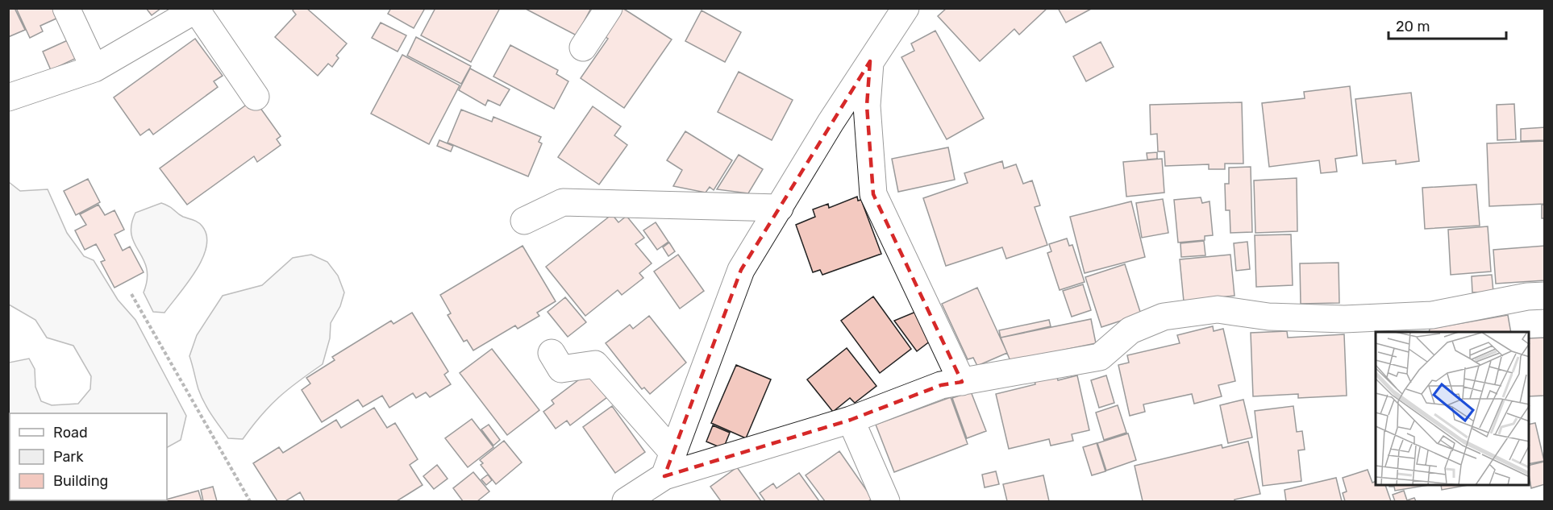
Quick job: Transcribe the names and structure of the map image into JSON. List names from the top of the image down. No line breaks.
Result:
{"legend":["Road","Park","Building"],"scale_bar":"20 m"}
